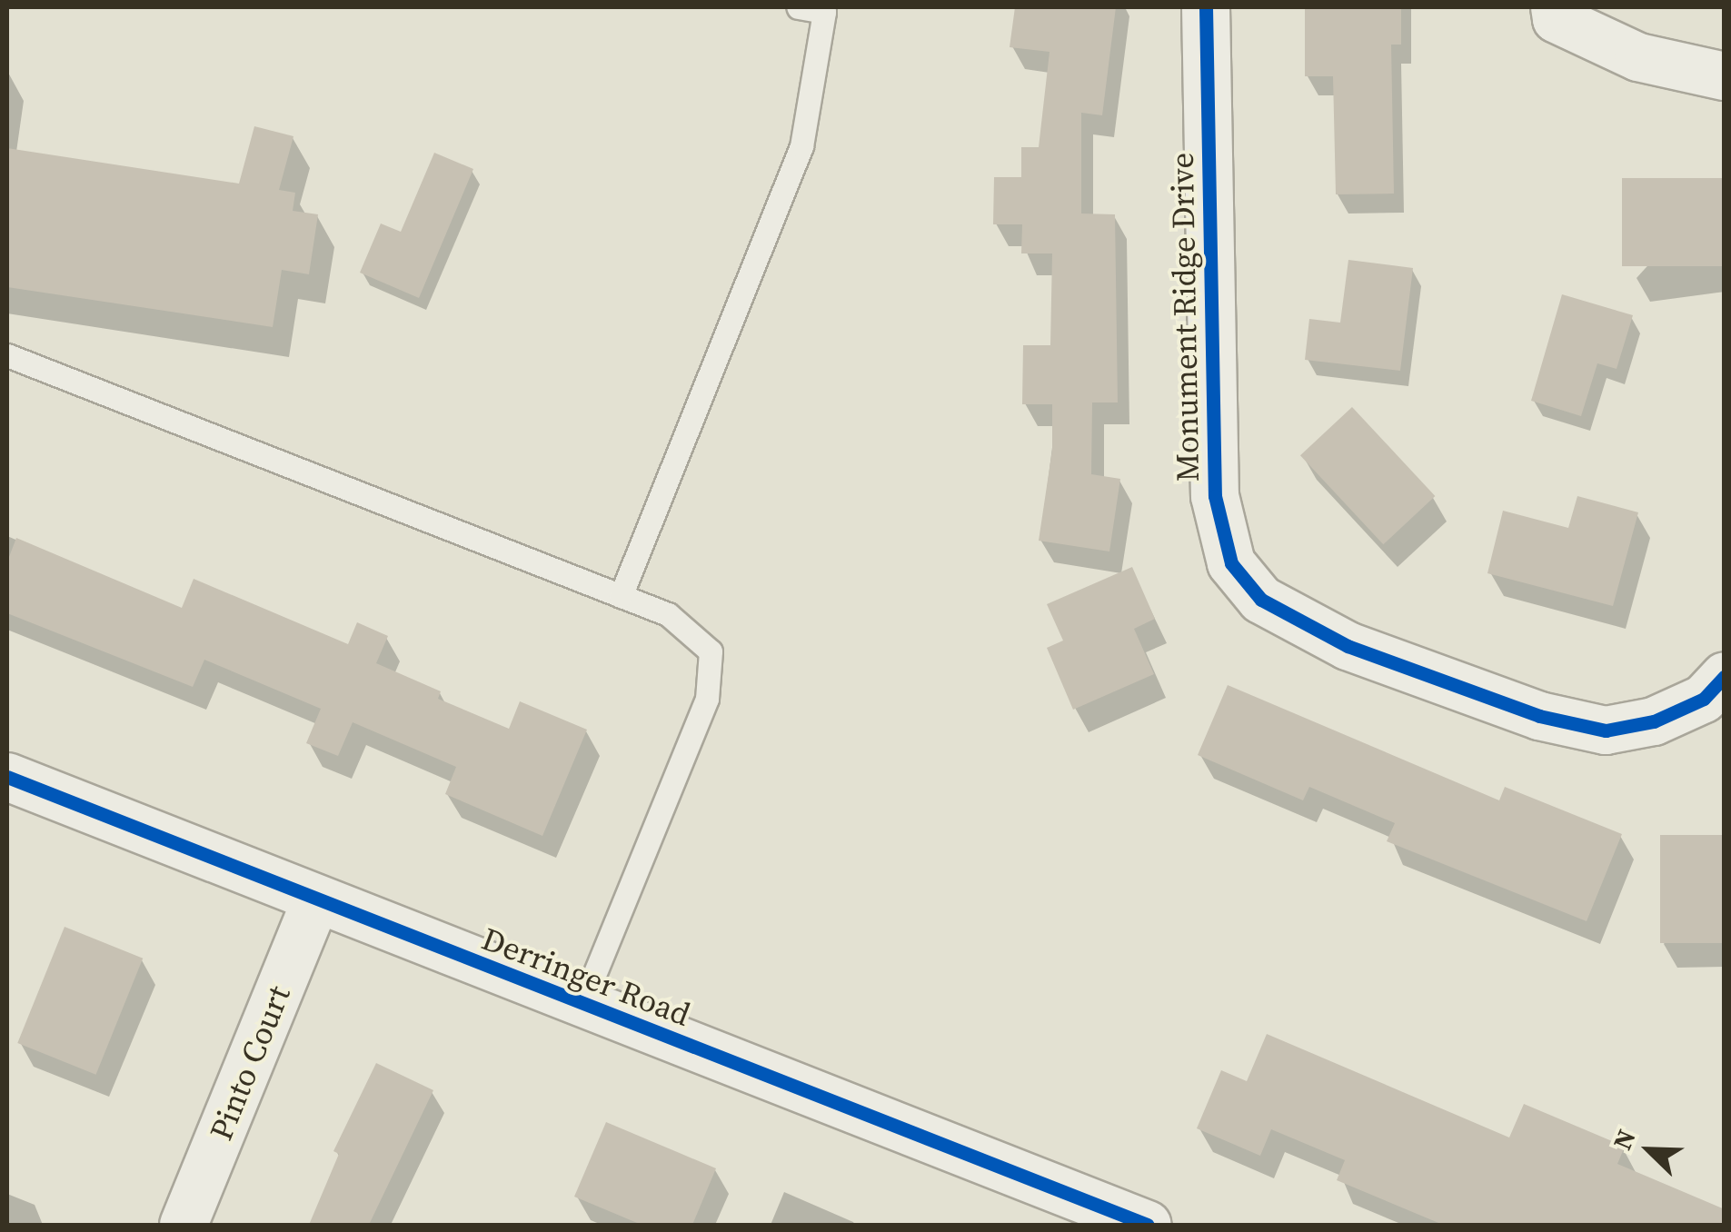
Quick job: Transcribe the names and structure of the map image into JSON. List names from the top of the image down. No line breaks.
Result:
{"streets":{"street":["Monument Ridge Drive","Derringer Road","Pinto Court"]},"crossings":[["Derringer Road","Pinto Court"]],"north":"top left"}
